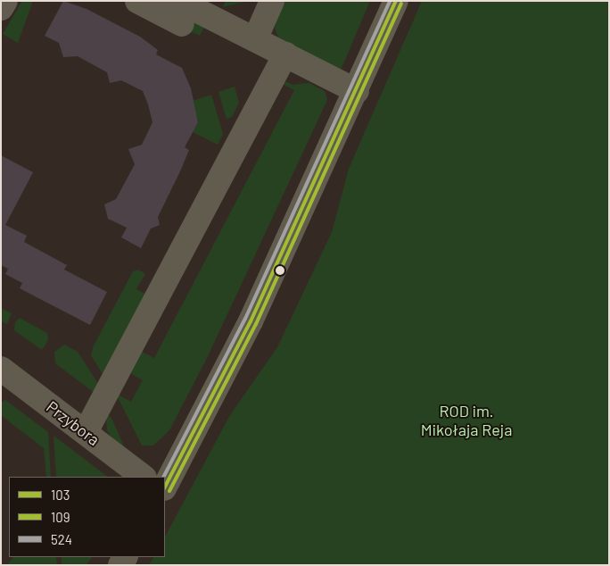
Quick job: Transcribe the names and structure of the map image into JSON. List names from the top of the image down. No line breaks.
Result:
{"streets":{"street":["Przybora"]},"parks":["ROD im. Mikołaja Reja"],"lines":["transit line 103","transit line 524","transit line 109"],"legend":["103","109","524"]}
